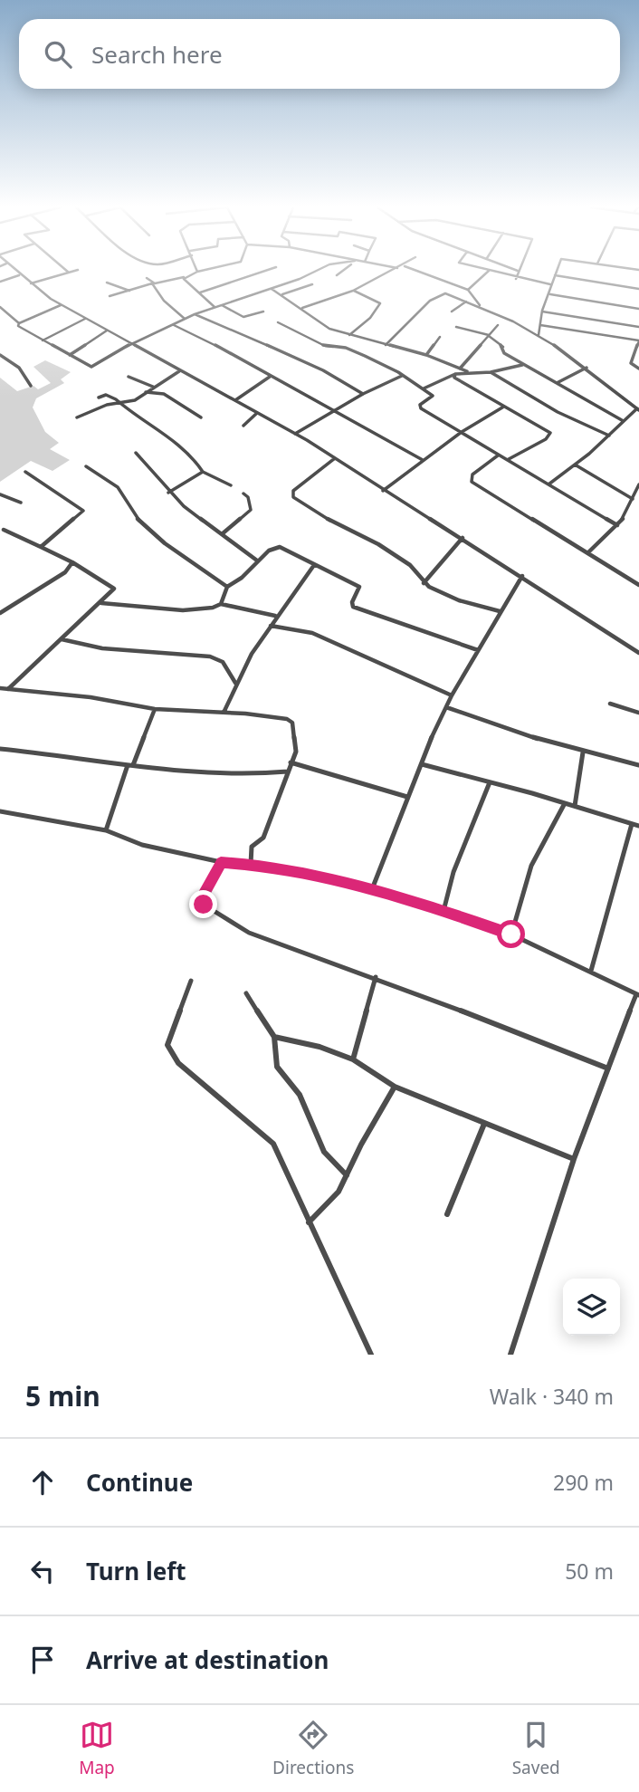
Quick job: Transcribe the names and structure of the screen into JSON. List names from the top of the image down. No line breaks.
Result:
{"page":{"search":"Search here","heading":["5 min","Walk · 340 m"],"list":[["Continue","290 m"],["Turn left","50 m"],"Arrive at destination"],"nav":["Map","Directions","Saved"]}}
